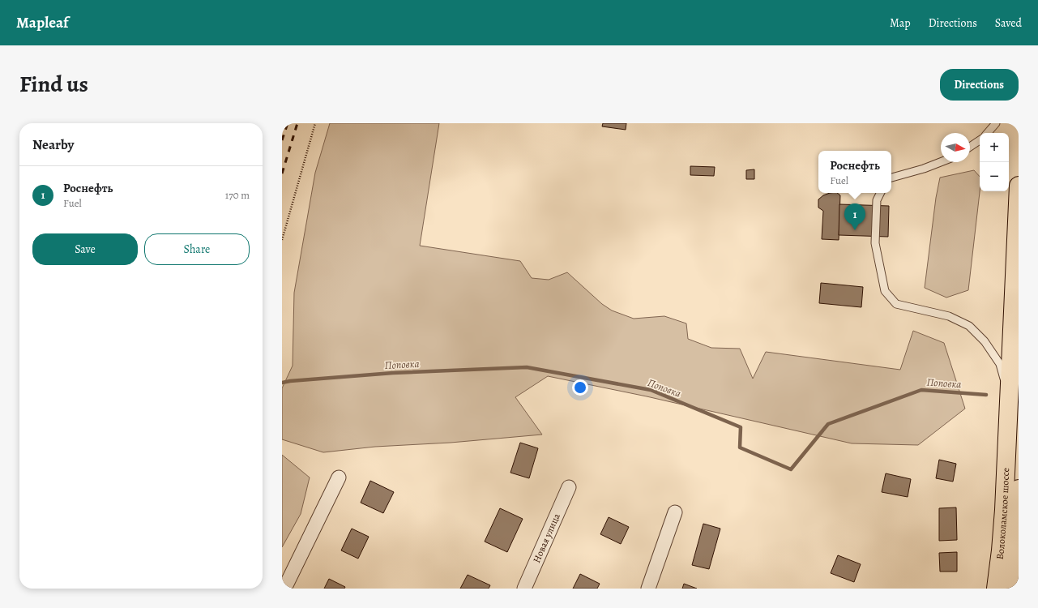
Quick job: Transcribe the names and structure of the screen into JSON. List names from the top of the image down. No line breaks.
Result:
{"streets":{"main road":["Волоколамское шоссе"],"street":["Новая улица"]},"water":["Поповка"],"north":"right","page":{"header":"Mapleaf","nav":["Map","Directions","Saved"],"title":"Find us","buttons":["Directions",["Save","Share"]],"heading":"Nearby","map_buttons":["+","−"],"popup":["Роснефть","Fuel"],"list":[{"mark":"1","name":"Роснефть","note":"Fuel","value":"170 m"}],"pins":"1"}}
